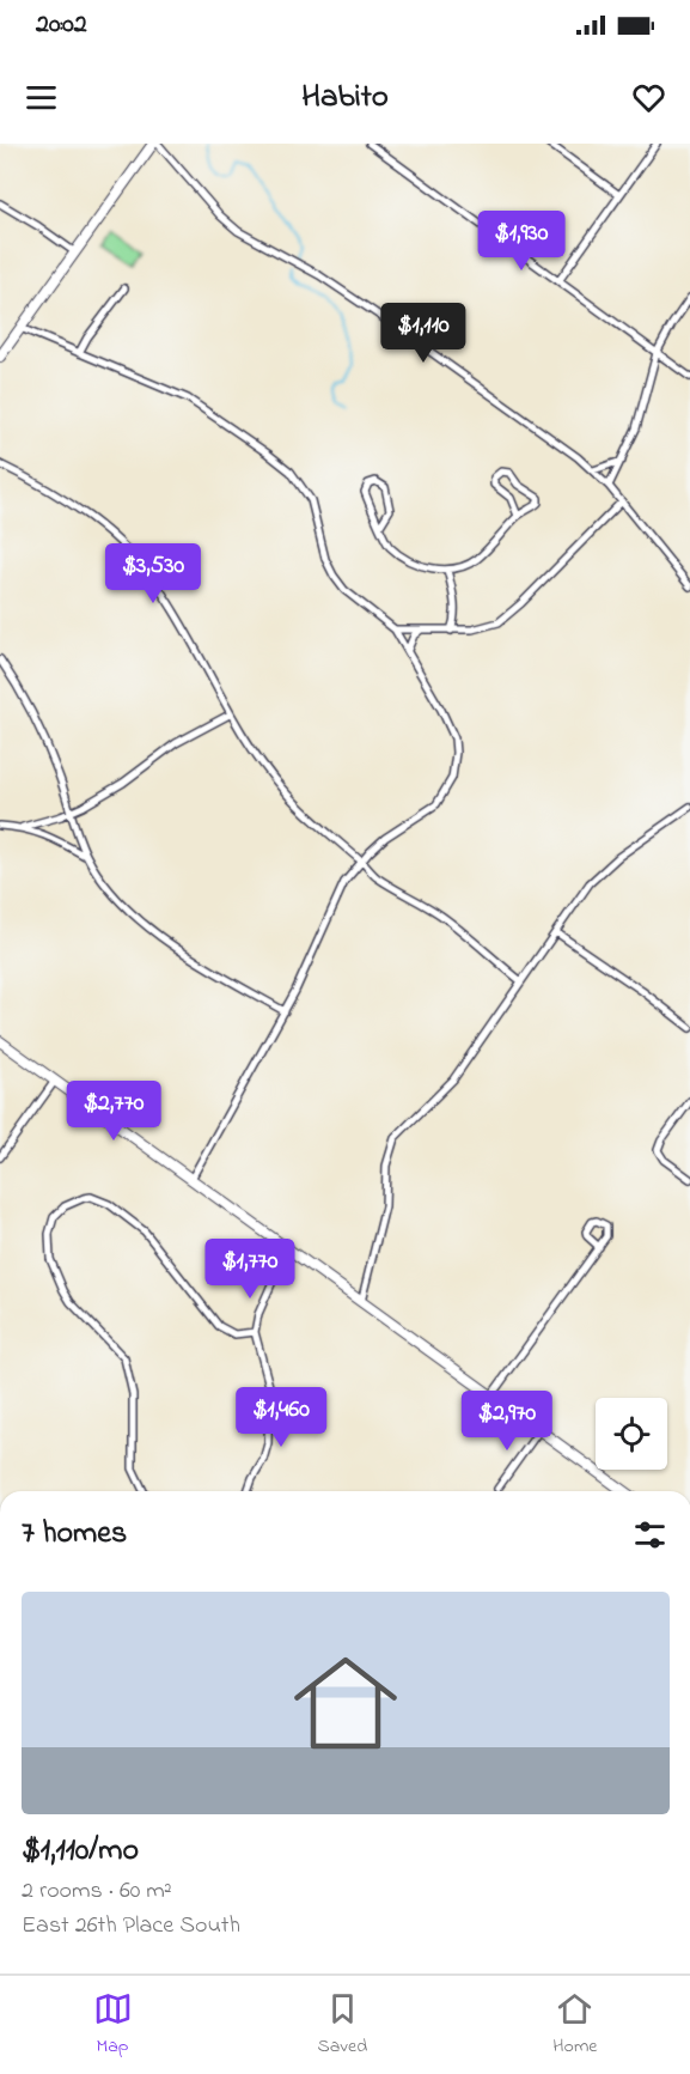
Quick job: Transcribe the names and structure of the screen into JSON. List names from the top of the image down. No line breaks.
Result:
{"page":{"status":"20:02","header":"Habito","price":["$1,930","$1,110","$3,530","$2,770","$1,770","$1,460","$2,970"],"heading":"7 homes","list":[{"name":"$1,110/mo","note":"2 rooms · 60 m² · East 26th Place South"}],"tabs":["Map","Saved","Home"]}}
